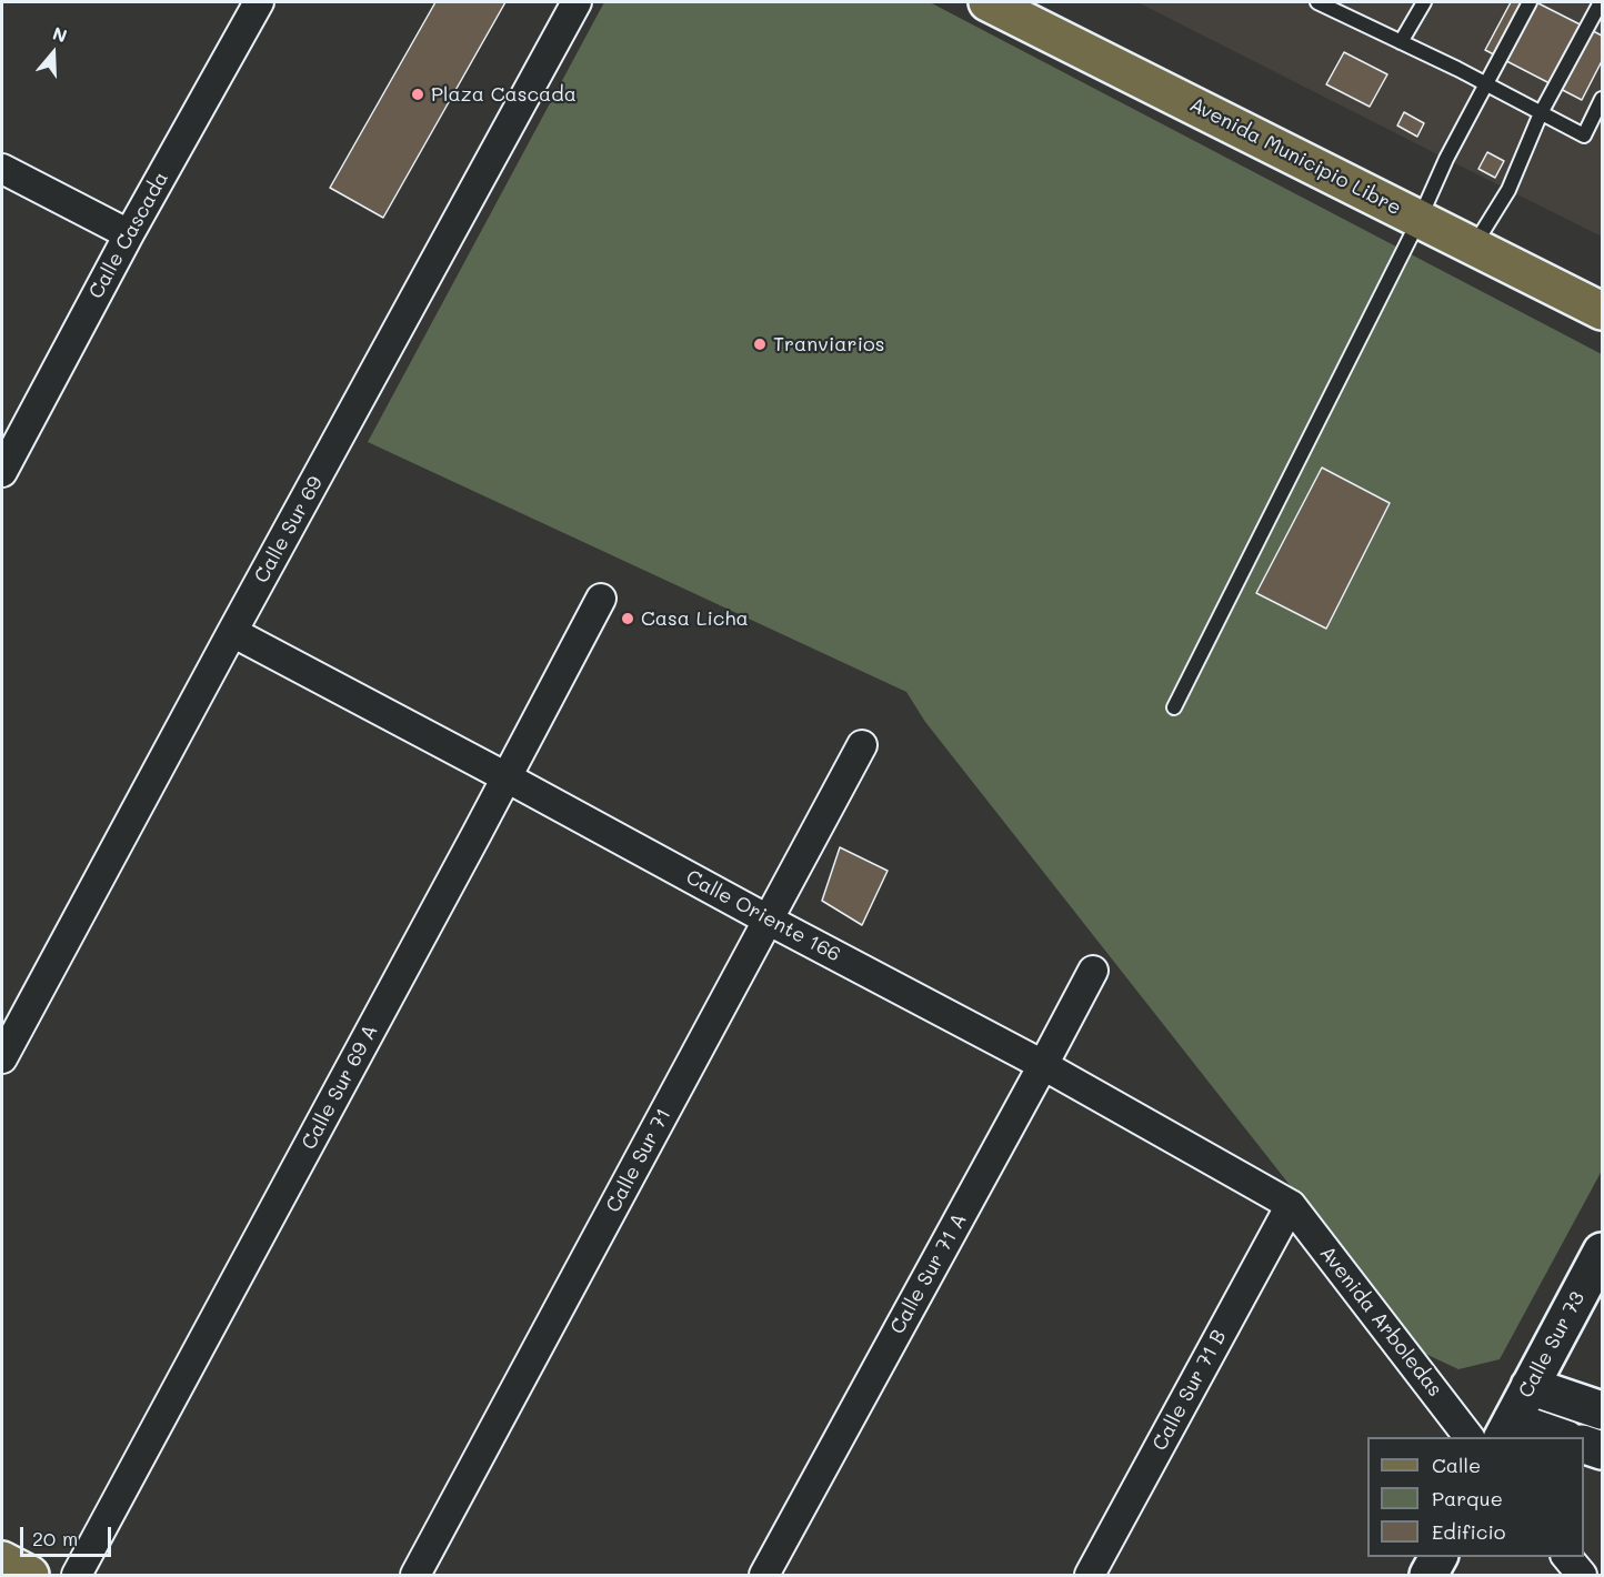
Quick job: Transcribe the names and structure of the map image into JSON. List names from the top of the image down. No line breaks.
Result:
{"streets":{"main road":["Avenida Municipio Libre"],"street":["Calle Cascada","Calle Sur 69","Calle Oriente 166","Calle Sur 69 A","Calle Sur 71","Calle Sur 71 A","Avenida Arboledas","Calle Sur 73","Calle Sur 71 B"]},"crossings":[["Calle Sur 69","Calle Oriente 166"],["Calle Oriente 166","Calle Sur 69 A"],["Calle Oriente 166","Calle Sur 71"],["Calle Oriente 166","Calle Sur 71 A"],["Calle Oriente 166","Avenida Arboledas"],["Calle Oriente 166","Calle Sur 71 B"],["Avenida Arboledas","Calle Sur 71 B"]],"places":["Plaza Cascada","Tranviarios","Casa Licha"],"legend":["Calle","Parque","Edificio"],"scale_bar":"20 m","north":"top"}
